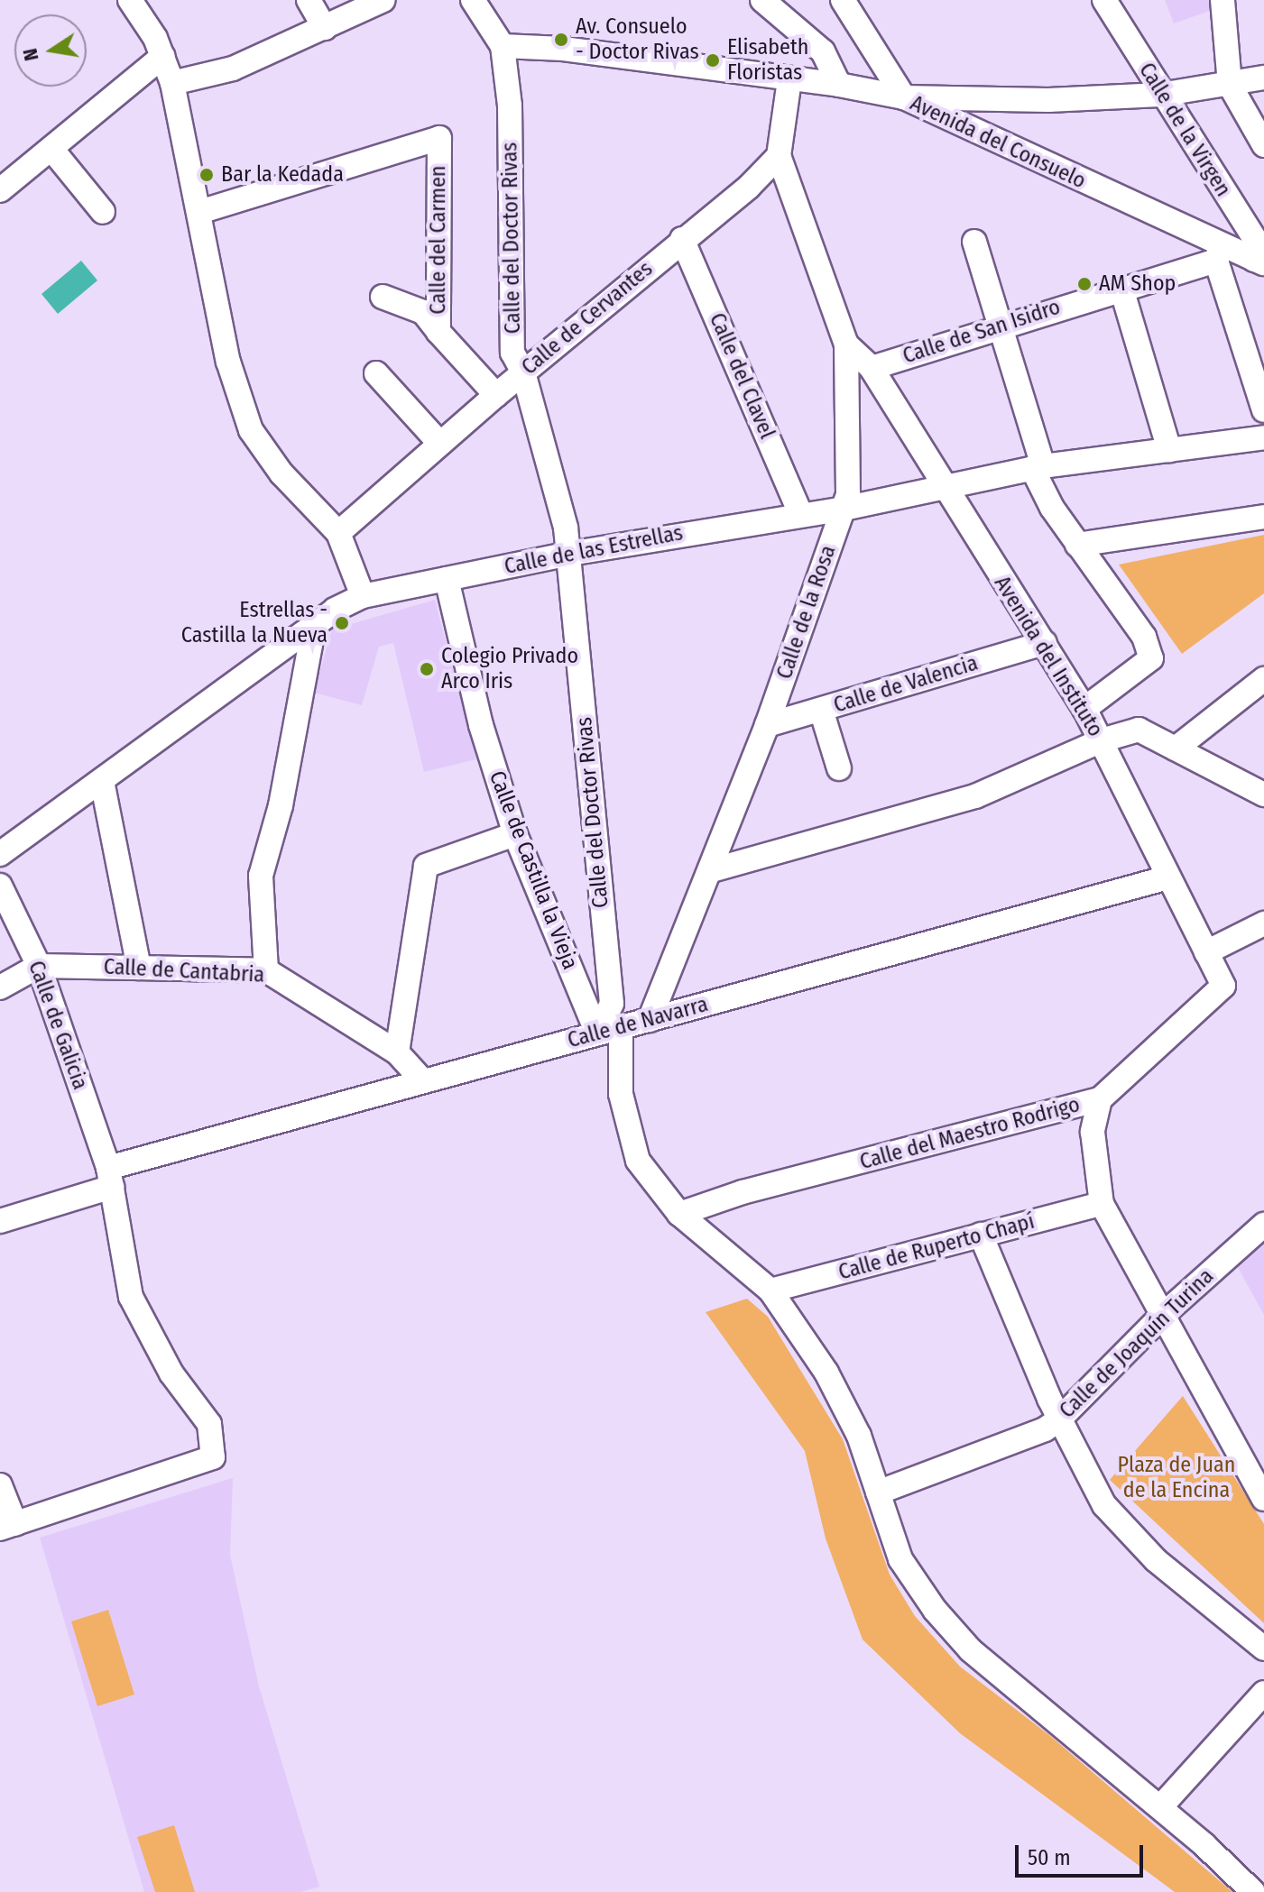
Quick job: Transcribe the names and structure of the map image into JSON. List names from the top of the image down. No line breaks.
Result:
{"streets":{"street":["Calle de la Virgen","Avenida del Consuelo","Calle del Doctor Rivas","Calle del Carmen","Calle de Cervantes","Calle de San Isidro","Calle del Clavel","Calle de las Estrellas","Calle de la Rosa","Avenida del Instituto","Calle de Valencia","Calle de Castilla la Vieja","Calle de Cantabria","Calle de Navarra","Calle de Galicia","Calle del Maestro Rodrigo","Calle de Ruperto Chapí","Calle de Joaquín Turina"]},"crossings":[["Calle de la Virgen","Avenida del Consuelo"],["Avenida del Consuelo","Calle del Doctor Rivas"],["Avenida del Consuelo","Calle de San Isidro"],["Calle del Doctor Rivas","Calle de Cervantes"],["Calle del Doctor Rivas","Calle de las Estrellas"],["Calle del Doctor Rivas","Calle de Castilla la Vieja"],["Calle del Doctor Rivas","Calle de Navarra"],["Calle del Carmen","Calle de Cervantes"],["Calle de Cervantes","Calle del Clavel"],["Calle de San Isidro","Avenida del Instituto"],["Calle del Clavel","Calle de las Estrellas"],["Calle de las Estrellas","Calle de la Rosa"],["Calle de las Estrellas","Avenida del Instituto"],["Calle de las Estrellas","Calle de Castilla la Vieja"],["Calle de la Rosa","Avenida del Instituto"],["Calle de la Rosa","Calle de Valencia"],["Calle de la Rosa","Calle de Navarra"],["Avenida del Instituto","Calle de Valencia"],["Avenida del Instituto","Calle de Navarra"],["Avenida del Instituto","Calle del Maestro Rodrigo"],["Calle de Castilla la Vieja","Calle de Navarra"],["Calle de Cantabria","Calle de Navarra"],["Calle de Cantabria","Calle de Galicia"],["Calle de Navarra","Calle de Galicia"]],"parks":["Plaza de Juan de la Encina"],"places":["Av. Consuelo - Doctor Rivas","Elisabeth Floristas","Bar la Kedada","AM Shop","Estrellas - Castilla la Nueva","Colegio Privado Arco Iris"],"scale_bar":"50 m","north":"left"}
